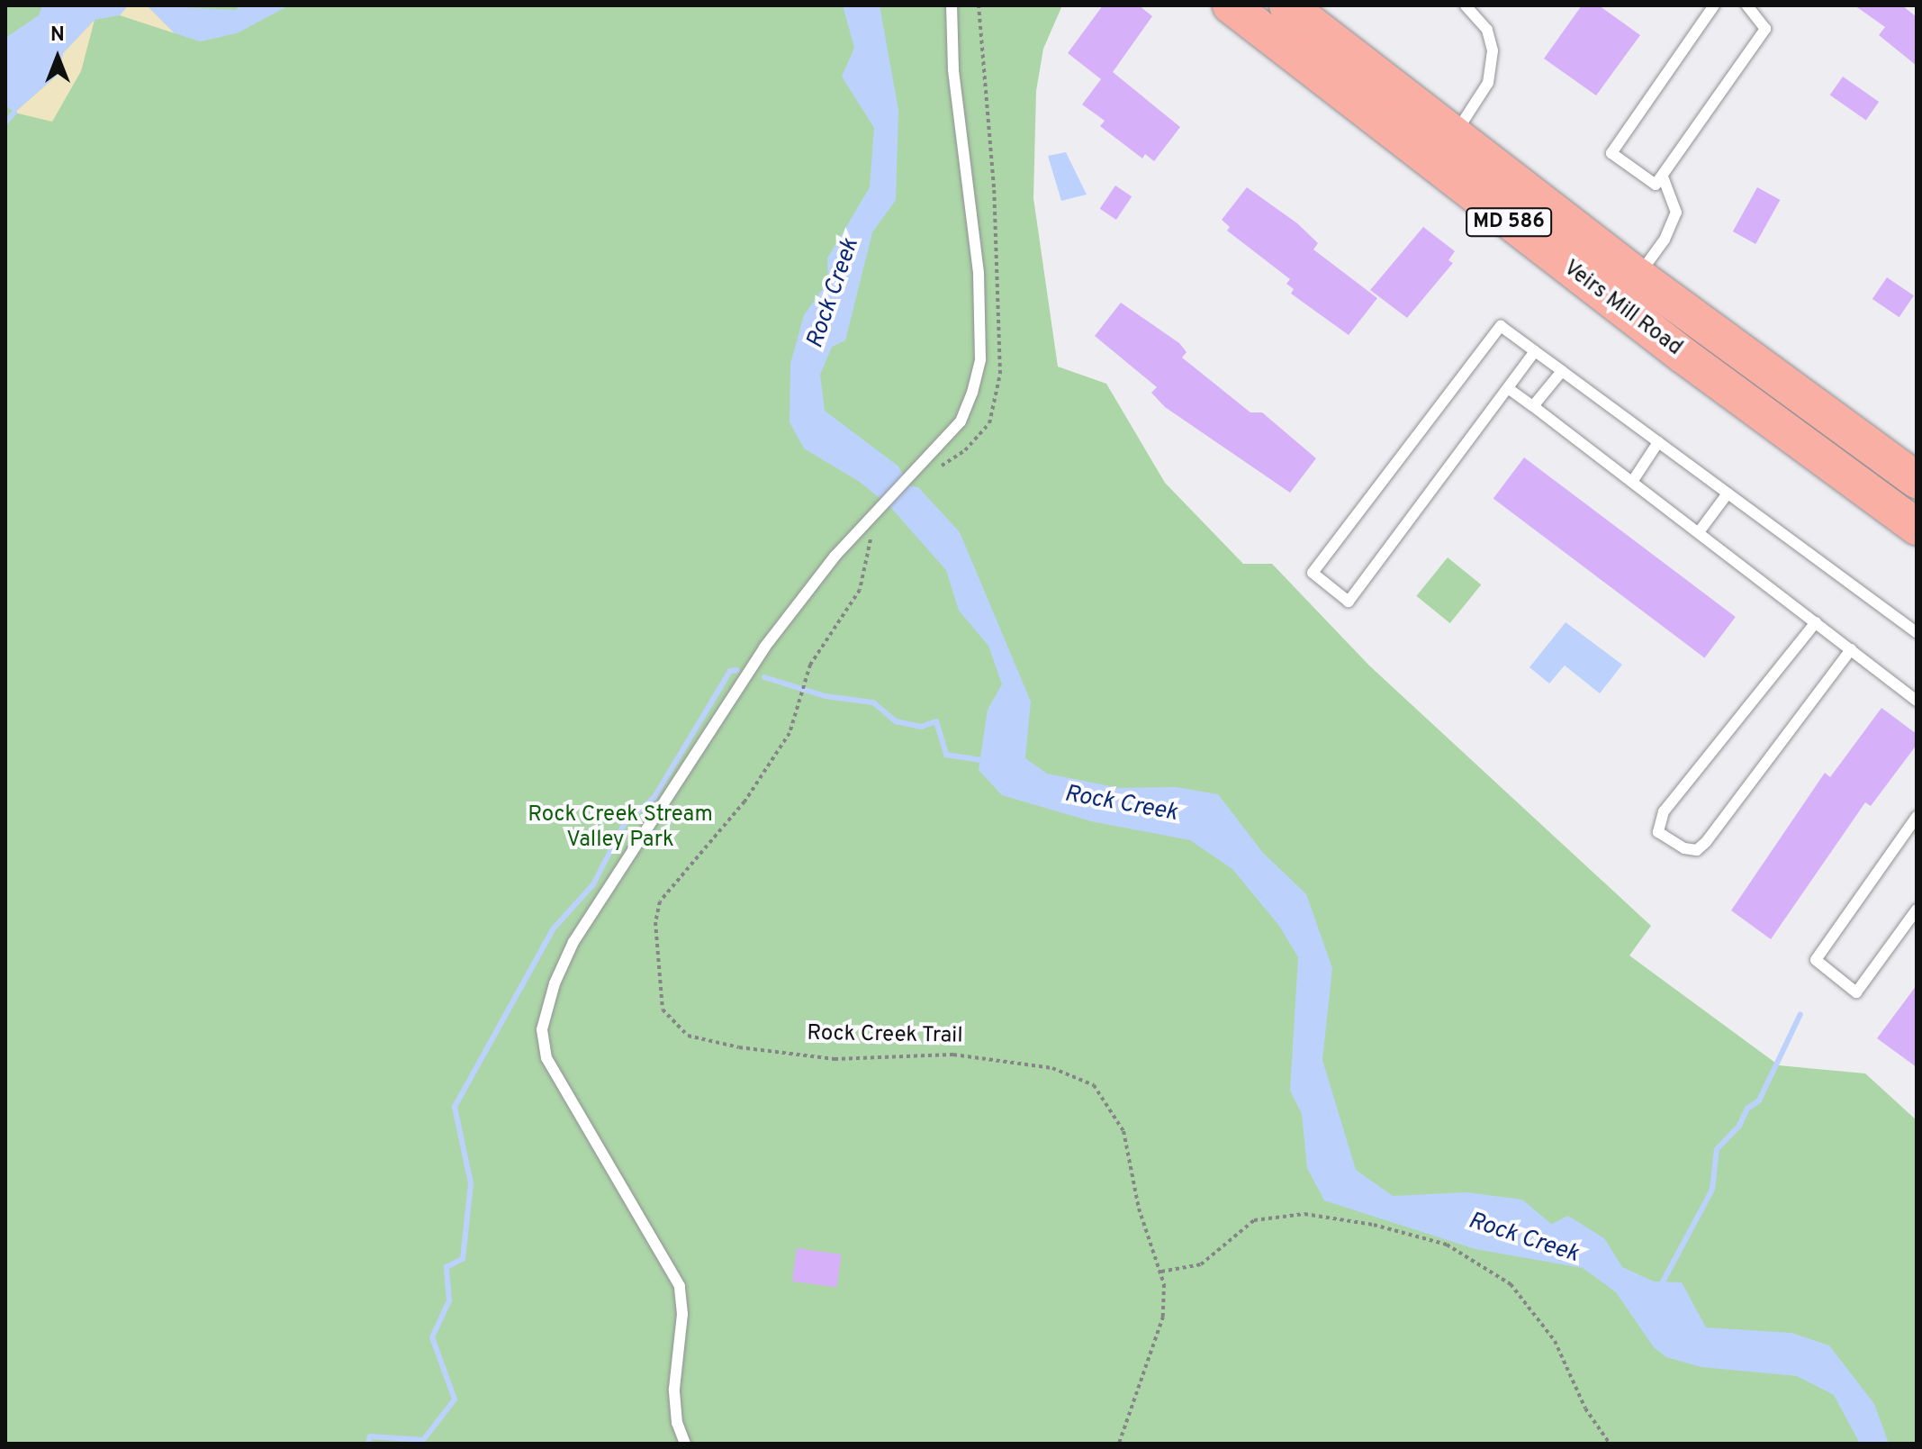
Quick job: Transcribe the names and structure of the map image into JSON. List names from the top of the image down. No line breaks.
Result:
{"streets":{"main road":["MD 586","Veirs Mill Road"],"path":["Rock Creek Trail"]},"water":["Rock Creek"],"parks":["Rock Creek Stream Valley Park"],"north":"top"}
